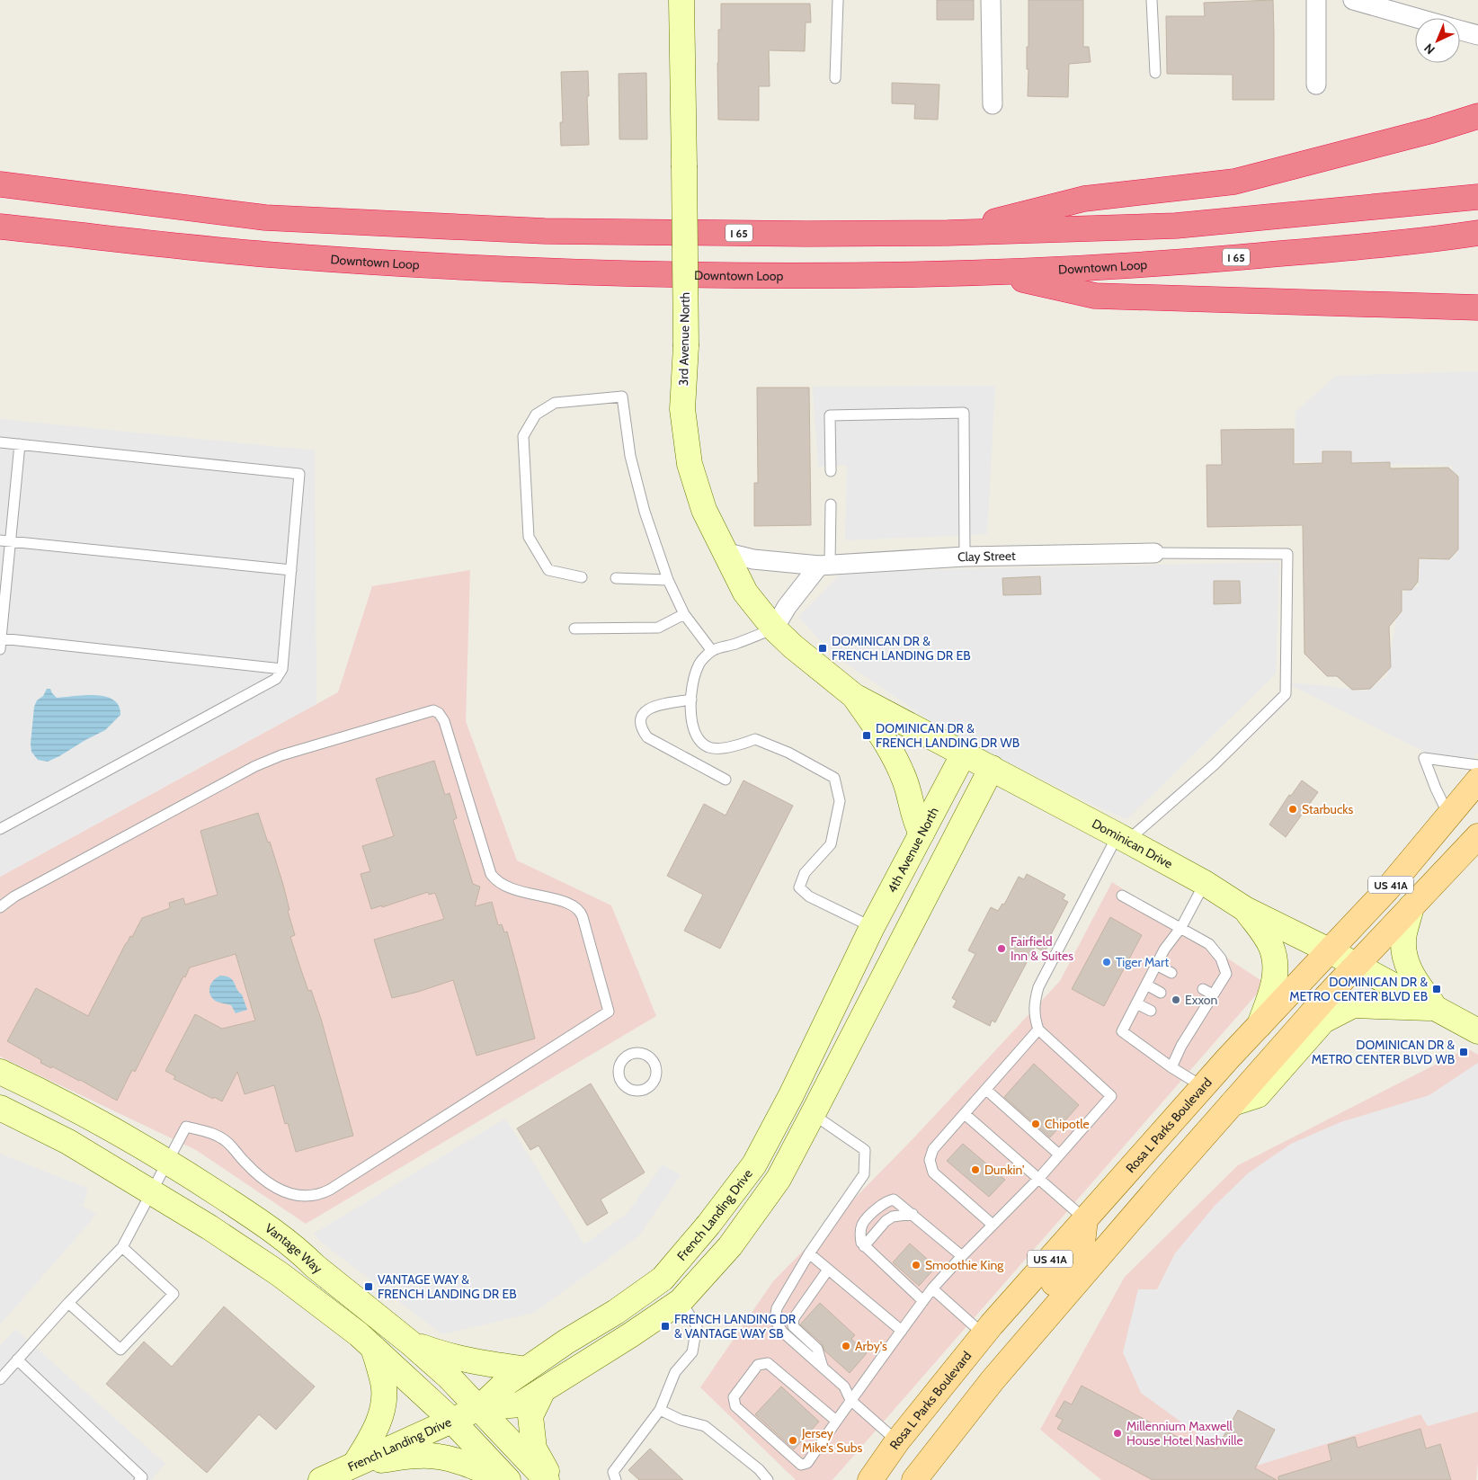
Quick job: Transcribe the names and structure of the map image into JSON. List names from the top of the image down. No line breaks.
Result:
{"streets":{"highway":["I 65","Downtown Loop"],"main road":["US 41A","Rosa L Parks Boulevard"],"street":["3rd Avenue North","Clay Street","Dominican Drive","4th Avenue North","French Landing Drive","Vantage Way"]},"crossings":[["3rd Avenue North","Clay Street"],["3rd Avenue North","Dominican Drive"],["Dominican Drive","4th Avenue North"],["Dominican Drive","US 41A"],["Dominican Drive","Rosa L Parks Boulevard"],["4th Avenue North","French Landing Drive"],["French Landing Drive","Vantage Way"]],"places":{"transit":["DOMINICAN DR & FRENCH LANDING DR EB","DOMINICAN DR & FRENCH LANDING DR WB","DOMINICAN DR & METRO CENTER BLVD EB","DOMINICAN DR & METRO CENTER BLVD WB","VANTAGE WAY & FRENCH LANDING DR EB","FRENCH LANDING DR & VANTAGE WAY SB"],"other":["Starbucks","Fairfield Inn & Suites","Tiger Mart","Exxon","Chipotle","Dunkin'","Smoothie King","Arby's","Millennium Maxwell House Hotel Nashville","Jersey Mike's Subs"]},"north":"bottom left"}
